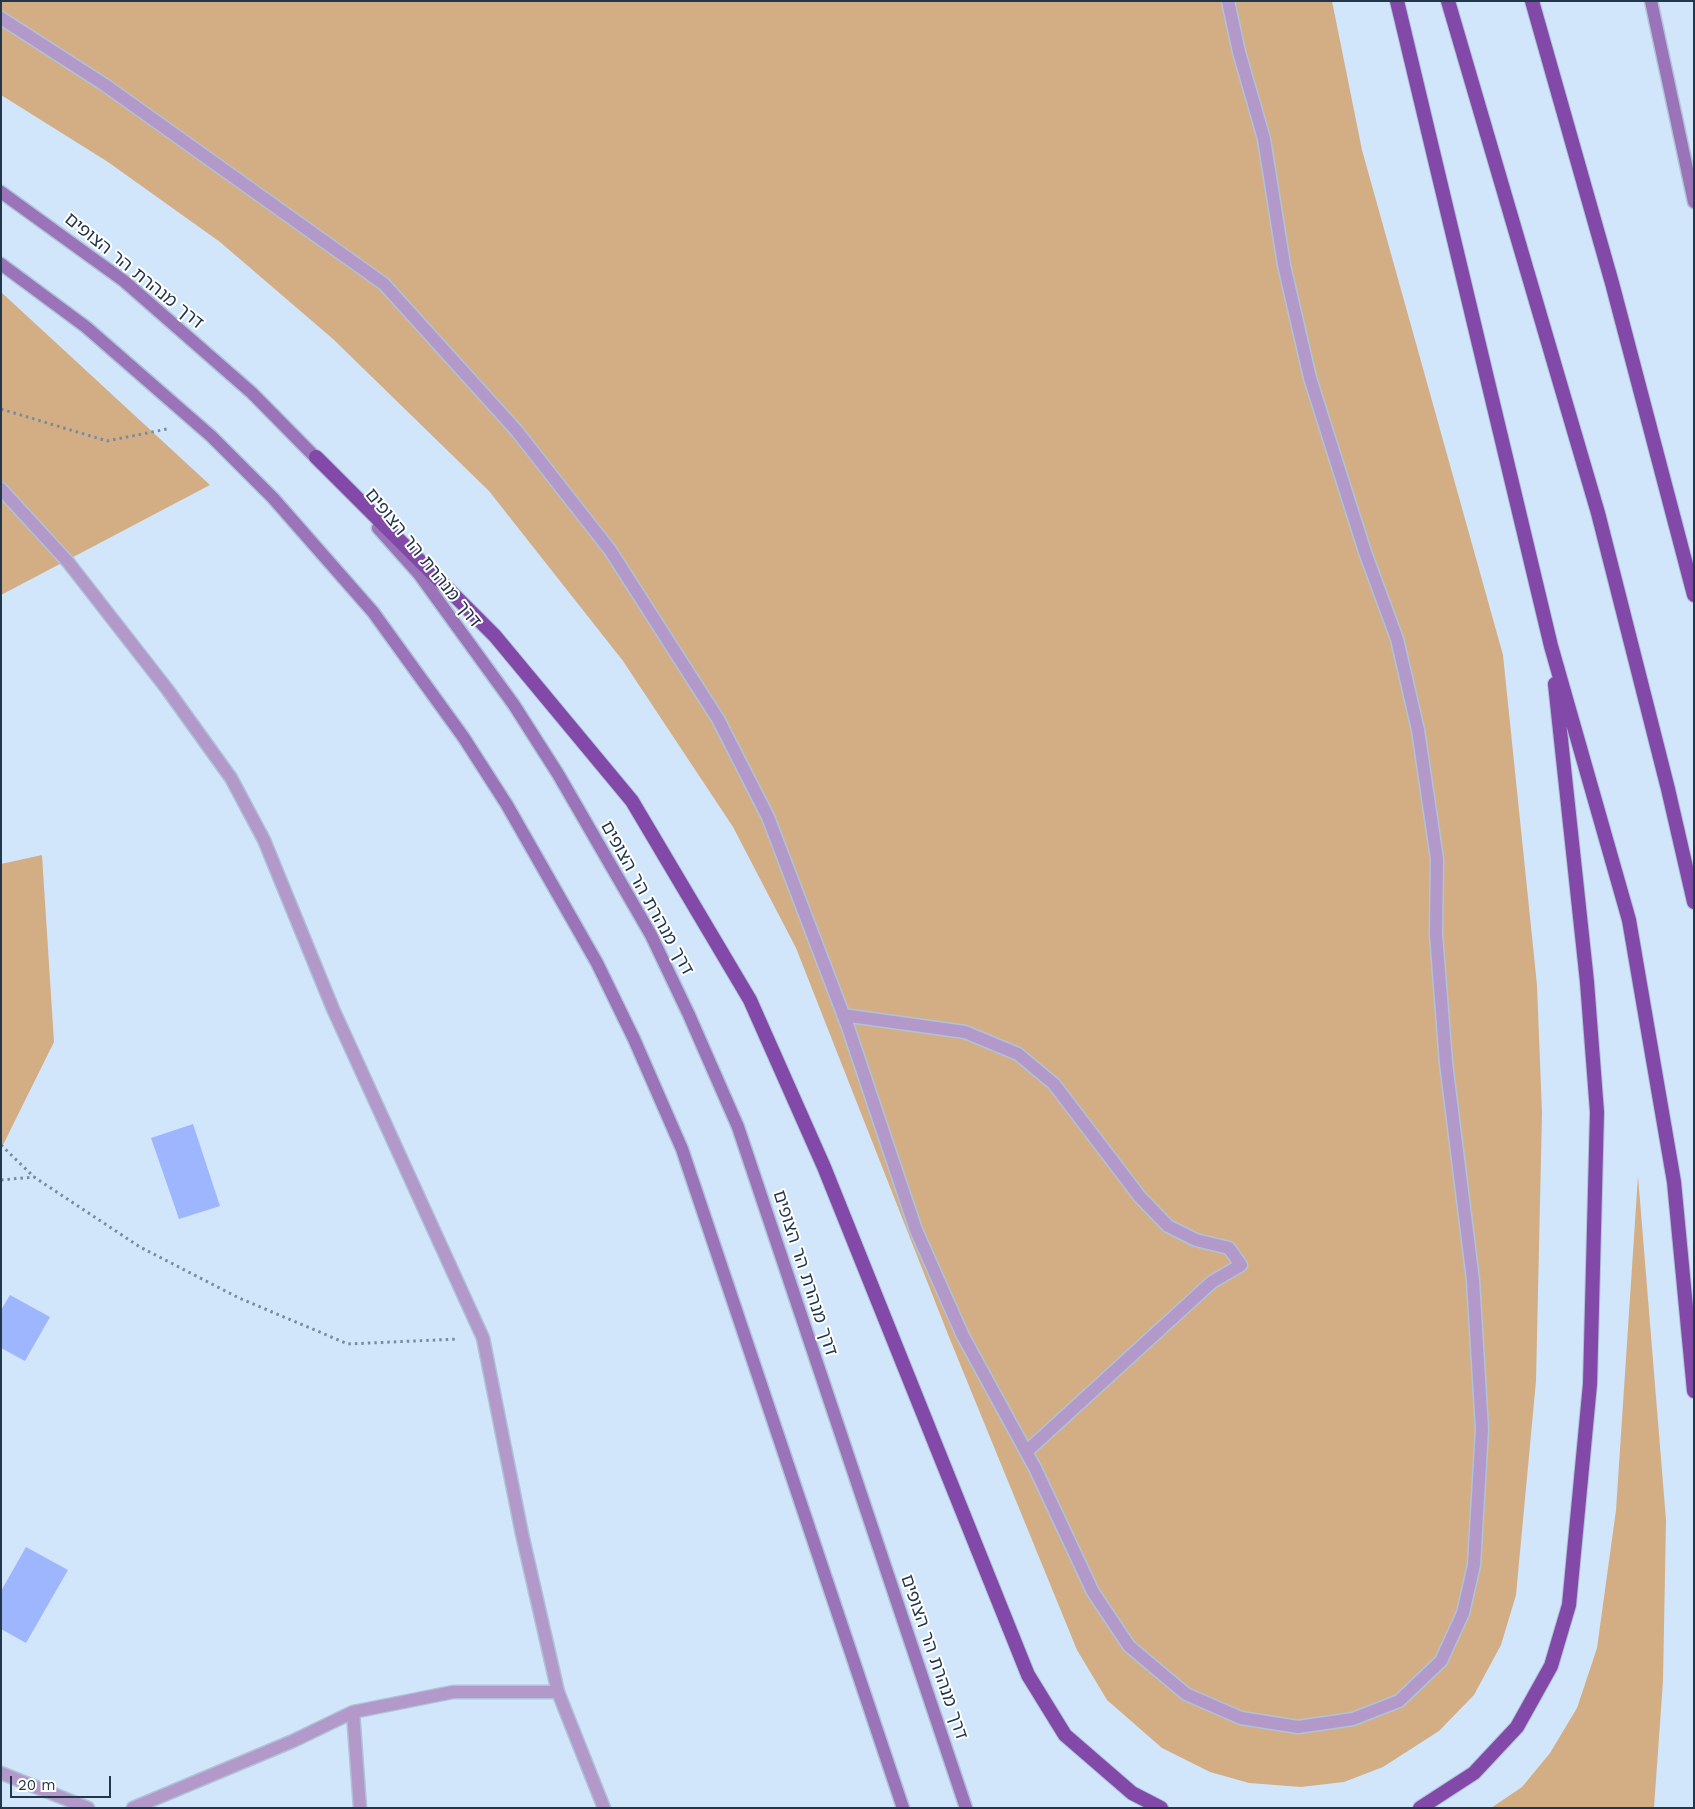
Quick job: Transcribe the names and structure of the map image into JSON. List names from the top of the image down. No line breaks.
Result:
{"streets":{"main road":["דרך מנהרת הר הצופים"]},"scale_bar":"20 m"}
